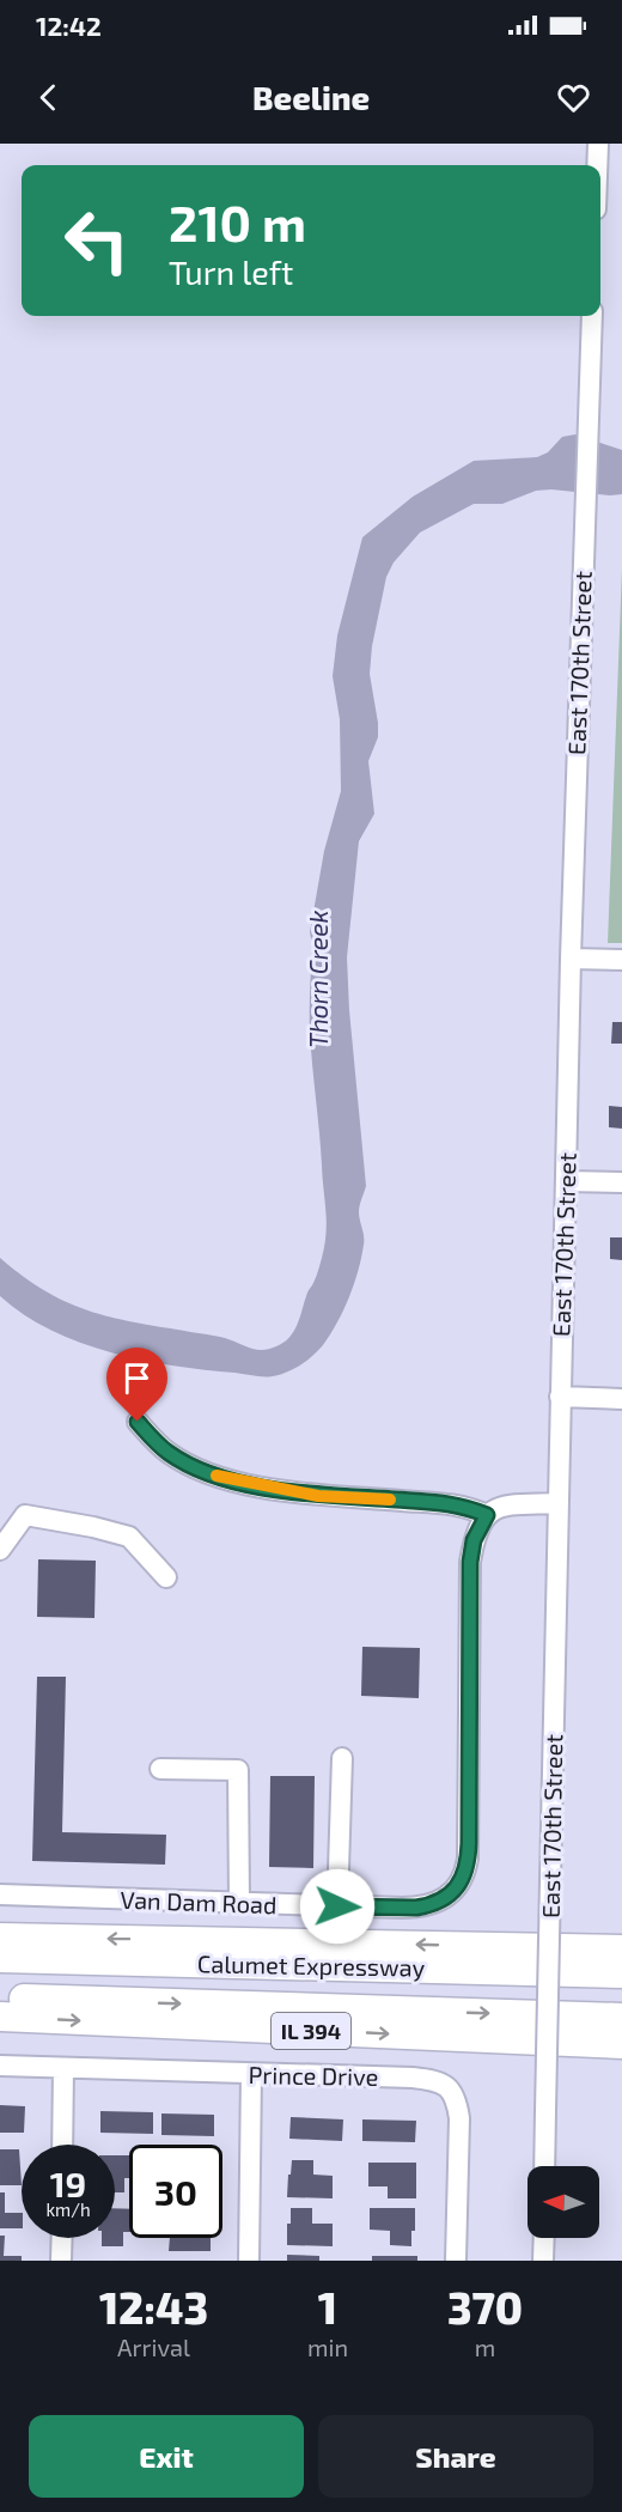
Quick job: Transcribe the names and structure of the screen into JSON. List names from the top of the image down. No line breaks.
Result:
{"streets":{"highway":["Calumet Expressway","IL 394"],"street":["East 170th Street","Van Dam Road","Prince Drive"]},"water":["Thorn Creek"],"north":"left","page":{"status":"12:42","header":"Beeline","turn":["210 m","Turn left"],"speed":"19 km/h","limit":"30","eta":["12:43","Arrival","1","min","370","m"],"buttons":["Exit","Share"]}}
